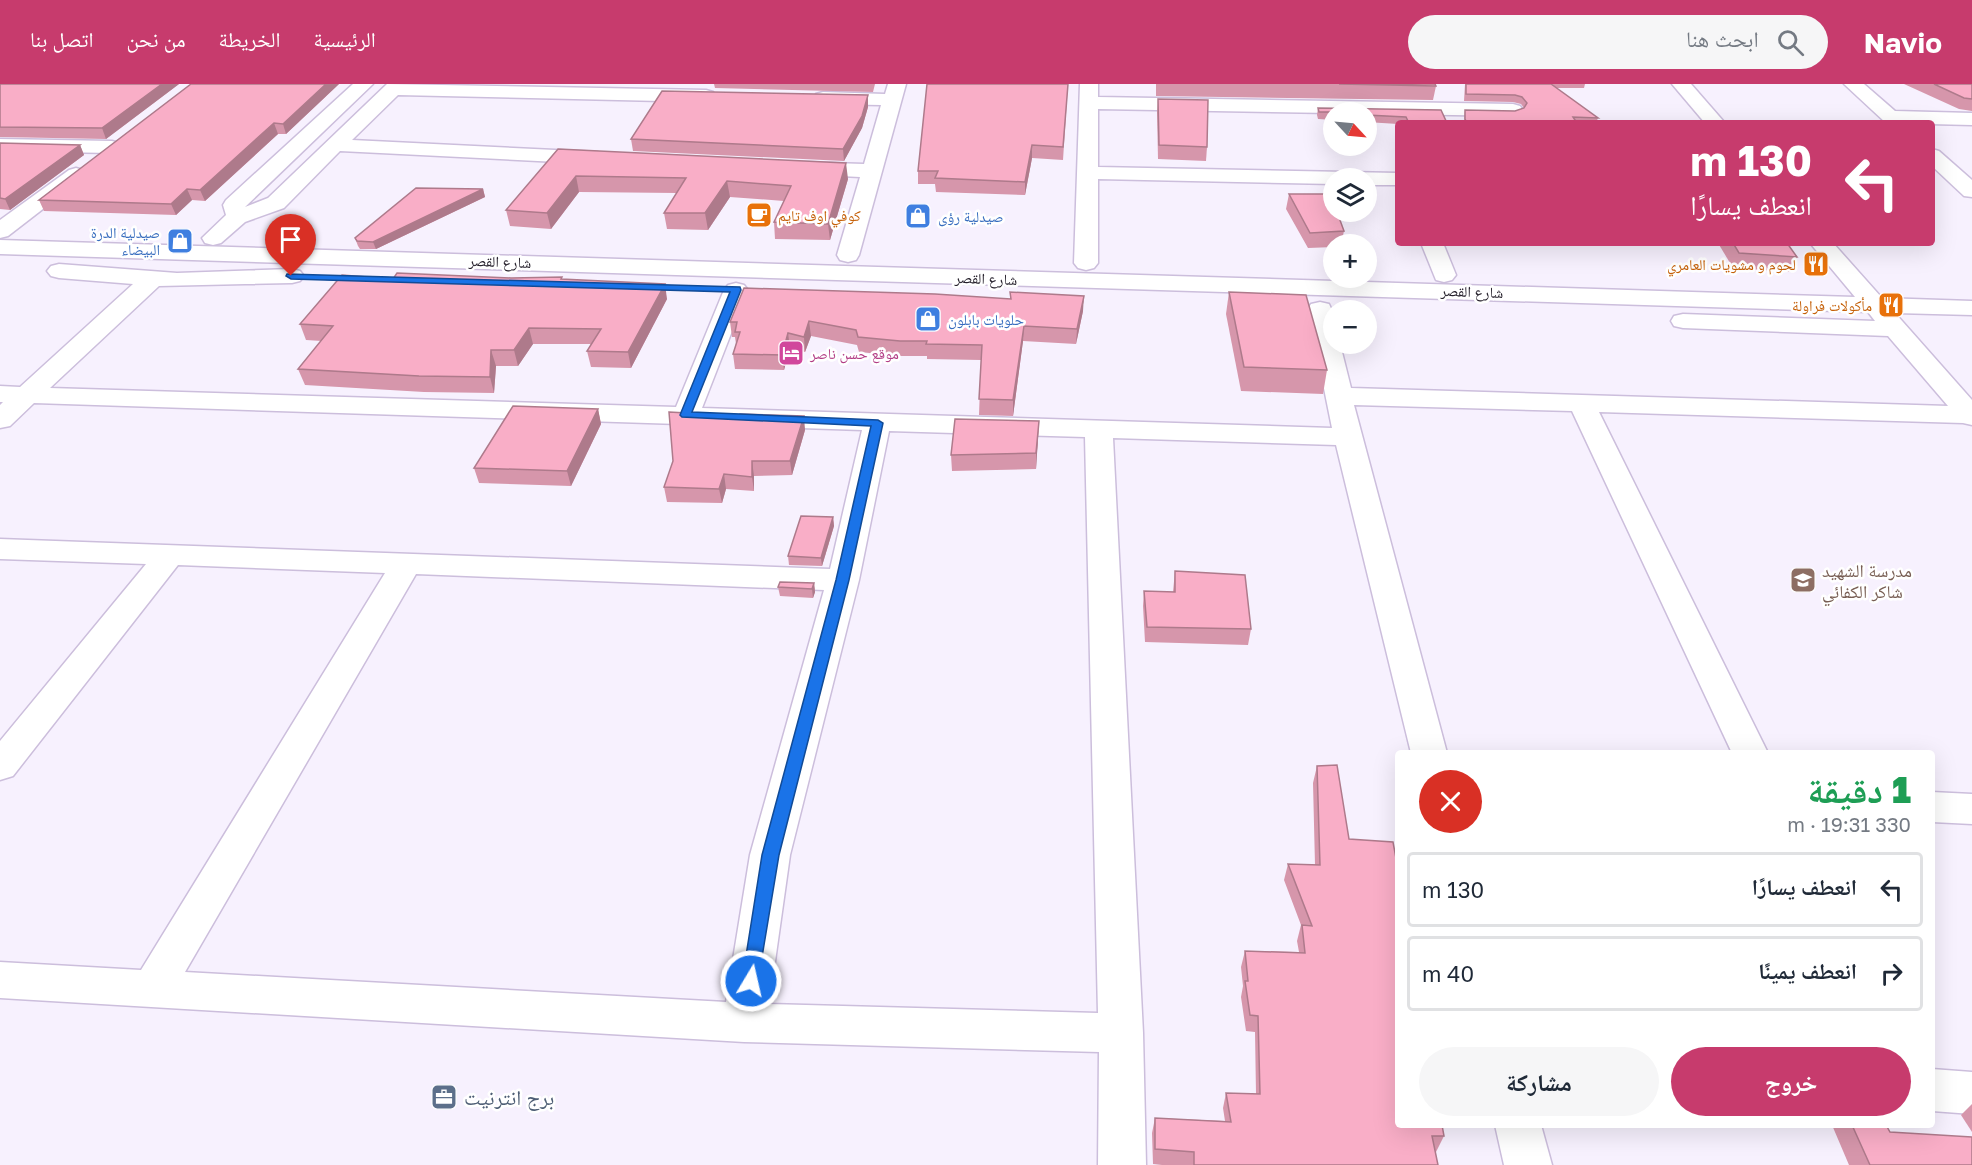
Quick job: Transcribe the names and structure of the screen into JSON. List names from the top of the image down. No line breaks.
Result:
{"streets":{"street":["شارع القصر"]},"places":{"cafe":["كوفي اوف تايم"],"shop":["صيدلية رؤى","صيدلية الدرة البيضاء","حلويات بابلون"],"restaurant":["لحوم و مشويات العامري","مأكولات فراولة"],"hotel":["موقع حسن ناصر"],"school or university":["مدرسة الشهيد شاكر الكفائي"],"office":["برج انترنيت"]},"north":"bottom right","page":{"header":"Navio","search":"ابحث هنا","nav":["الرئيسية","الخريطة","من نحن","اتصل بنا"],"map_buttons":["+","−"],"turn":["130 m","انعطف يسارًا"],"heading":["1 دقيقة","330 m · 19:31"],"list":[{"name":"انعطف يسارًا","value":"130 m"},{"name":"انعطف يمينًا","value":"40 m"}],"buttons":["خروج","مشاركة"]}}
